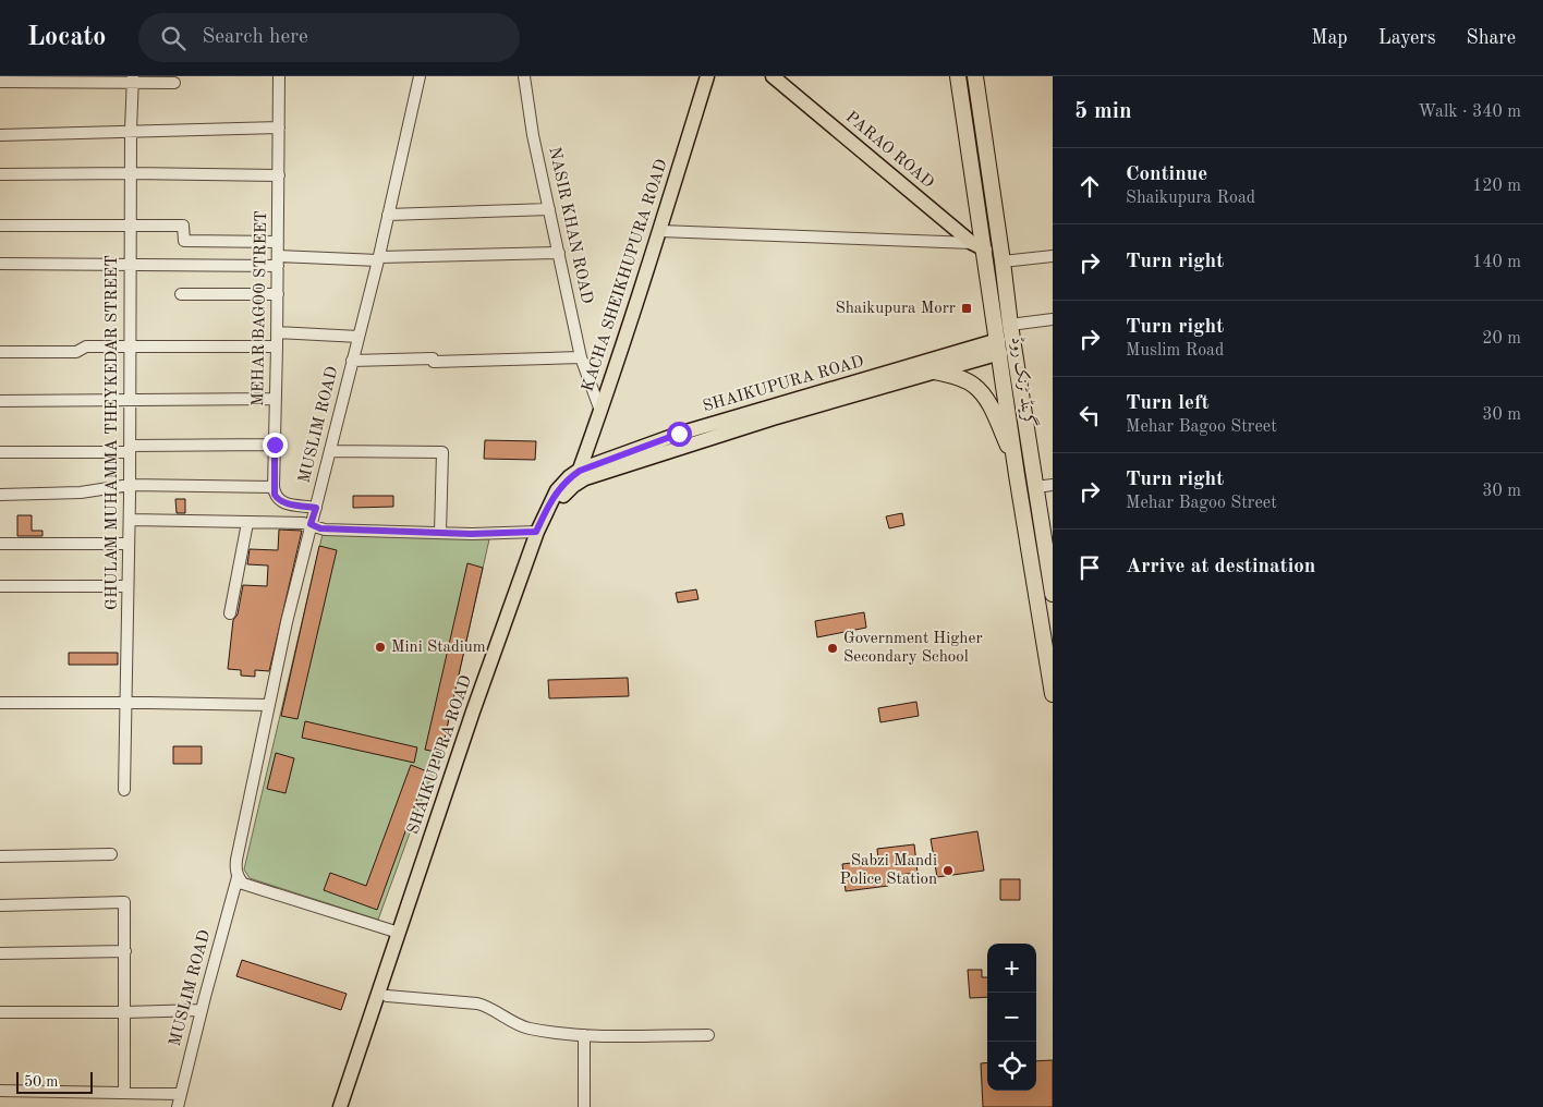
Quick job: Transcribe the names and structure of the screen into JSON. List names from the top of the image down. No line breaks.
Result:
{"streets":{"highway":["گرینڈ ٹرنک روڈ"],"main road":["PARAO ROAD","KACHA SHEIKHUPURA ROAD","SHAIKUPURA ROAD"],"street":["NASIR KHAN ROAD","MEHAR BAGOO STREET","MUSLIM ROAD","GHULAM MUHAMMA THEYKEDAR STREET"]},"crossings":[["PARAO ROAD","گرینڈ ٹرنک روڈ"],["NASIR KHAN ROAD","KACHA SHEIKHUPURA ROAD"],["KACHA SHEIKHUPURA ROAD","SHAIKUPURA ROAD"],["گرینڈ ٹرنک روڈ","SHAIKUPURA ROAD"]],"places":{"transit":["Shaikupura Morr"],"other":["Mini Stadium","Government Higher Secondary School","Sabzi Mandi Police Station"]},"scale_bar":"50 m","page":{"header":"Locato","search":"Search here","nav":["Map","Layers","Share"],"heading":["5 min","Walk · 340 m"],"list":[["Continue","Shaikupura Road","120 m"],["Turn right","140 m"],["Turn right","Muslim Road","20 m"],["Turn left","Mehar Bagoo Street","30 m"],["Turn right","Mehar Bagoo Street","30 m"],"Arrive at destination"],"map_buttons":["+","−"],"scale":"50 m"}}
